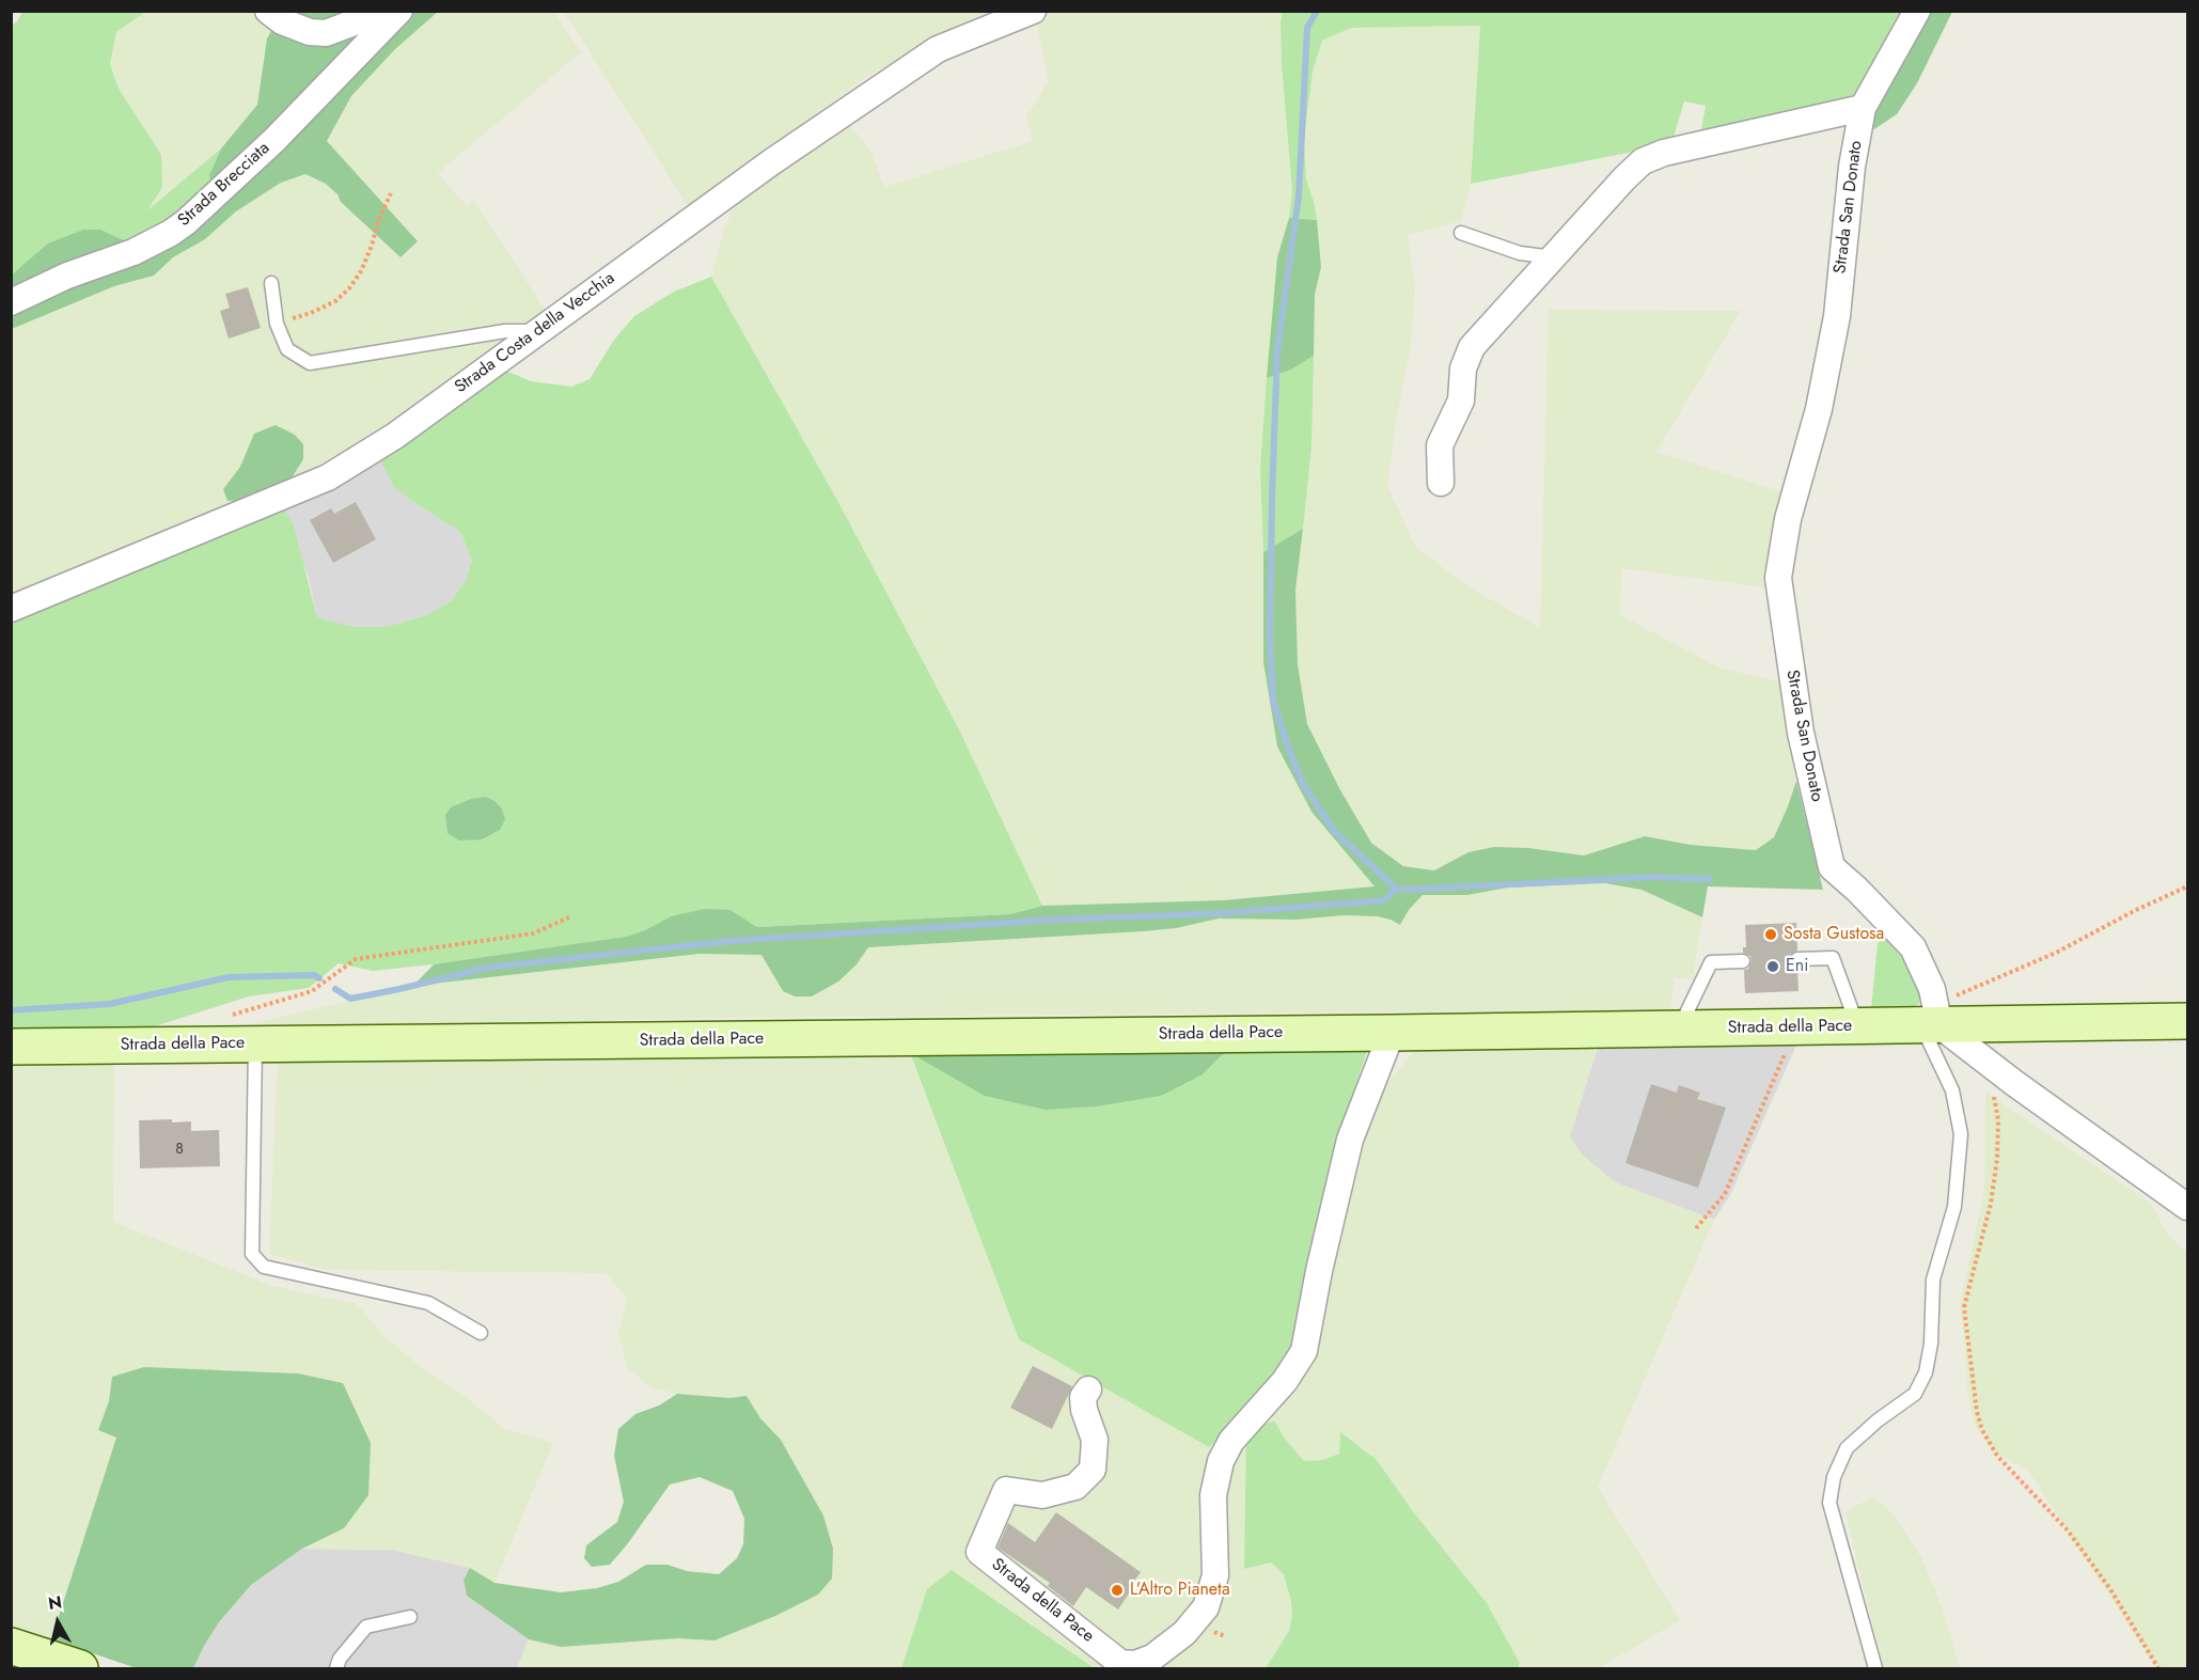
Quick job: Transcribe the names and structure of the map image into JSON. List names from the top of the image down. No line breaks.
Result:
{"streets":{"street":["Strada Brecciata","Strada San Donato","Strada Costa della Vecchia","Strada della Pace"]},"crossings":[["Strada San Donato","Strada della Pace"]],"places":["Sosta Gustosa","Eni","L'Altro Pianeta"],"house_numbers":["8"],"north":"top"}
